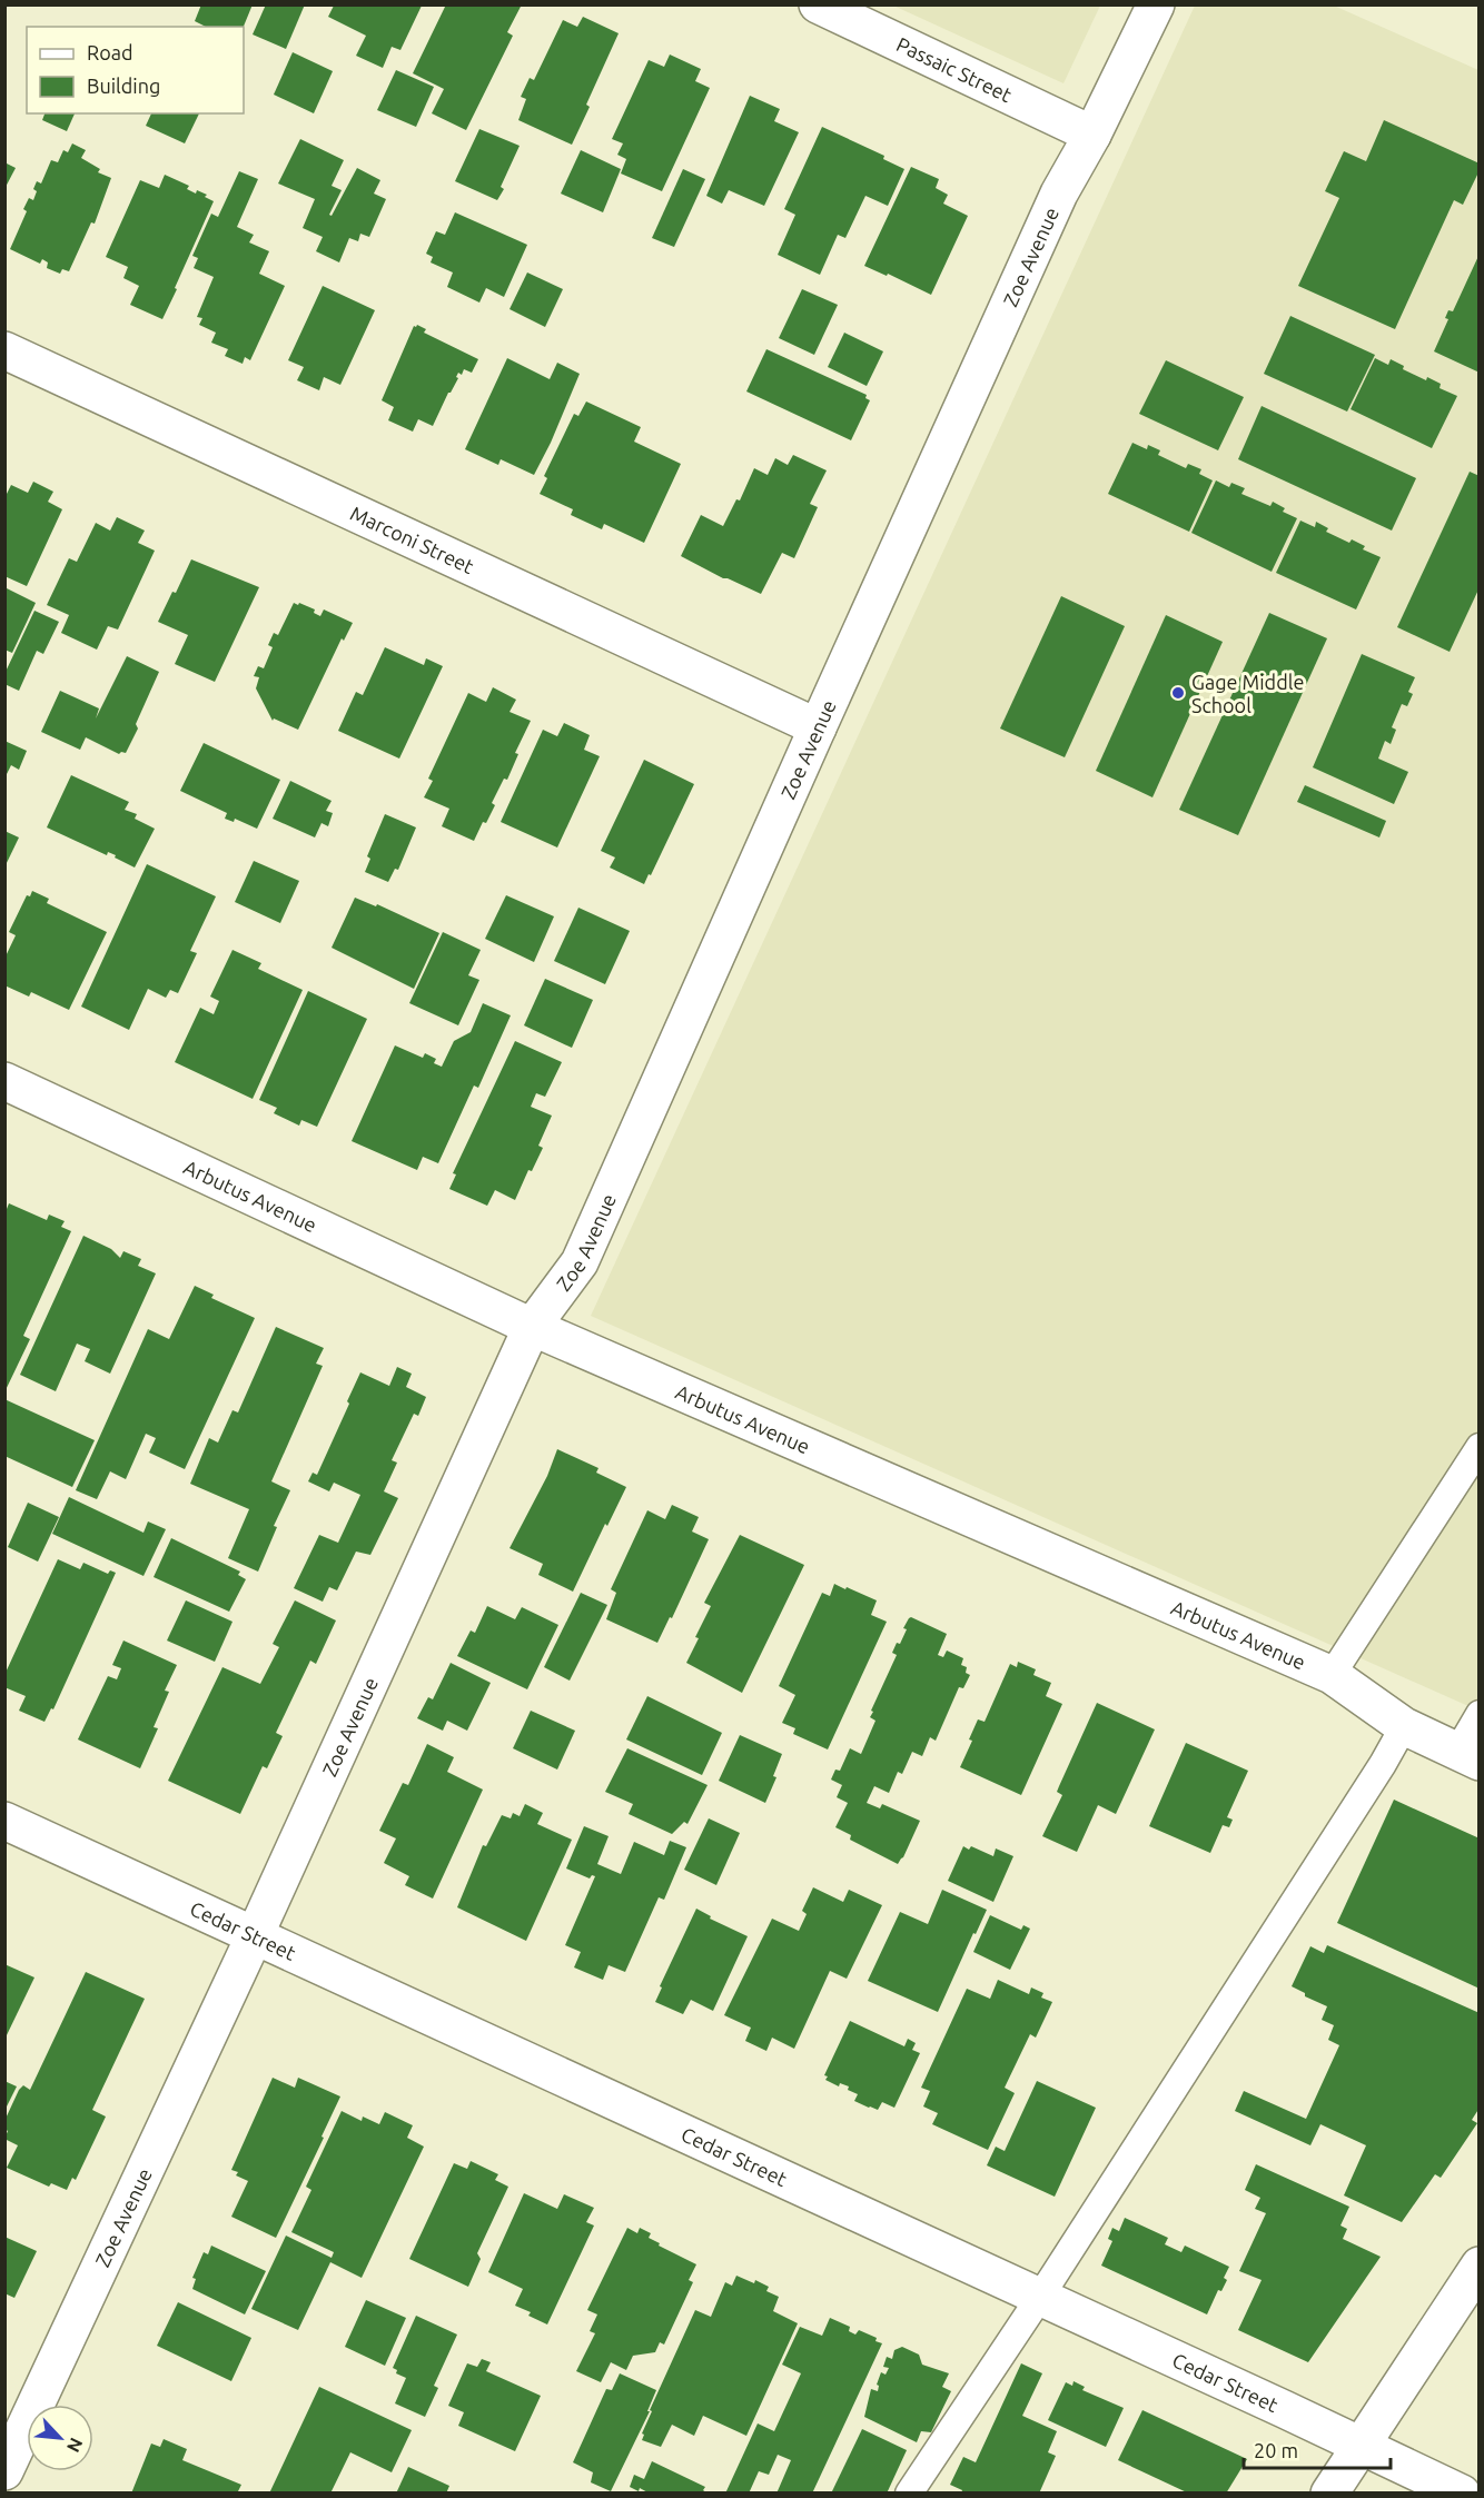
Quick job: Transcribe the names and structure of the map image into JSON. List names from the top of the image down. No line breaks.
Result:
{"streets":{"street":["Passaic Street","Zoe Avenue","Marconi Street","Arbutus Avenue","Cedar Street"]},"crossings":[["Passaic Street","Zoe Avenue"],["Zoe Avenue","Marconi Street"],["Zoe Avenue","Arbutus Avenue"],["Zoe Avenue","Cedar Street"]],"places":["Gage Middle School"],"legend":["Road","Building"],"scale_bar":"20 m","north":"bottom right"}
